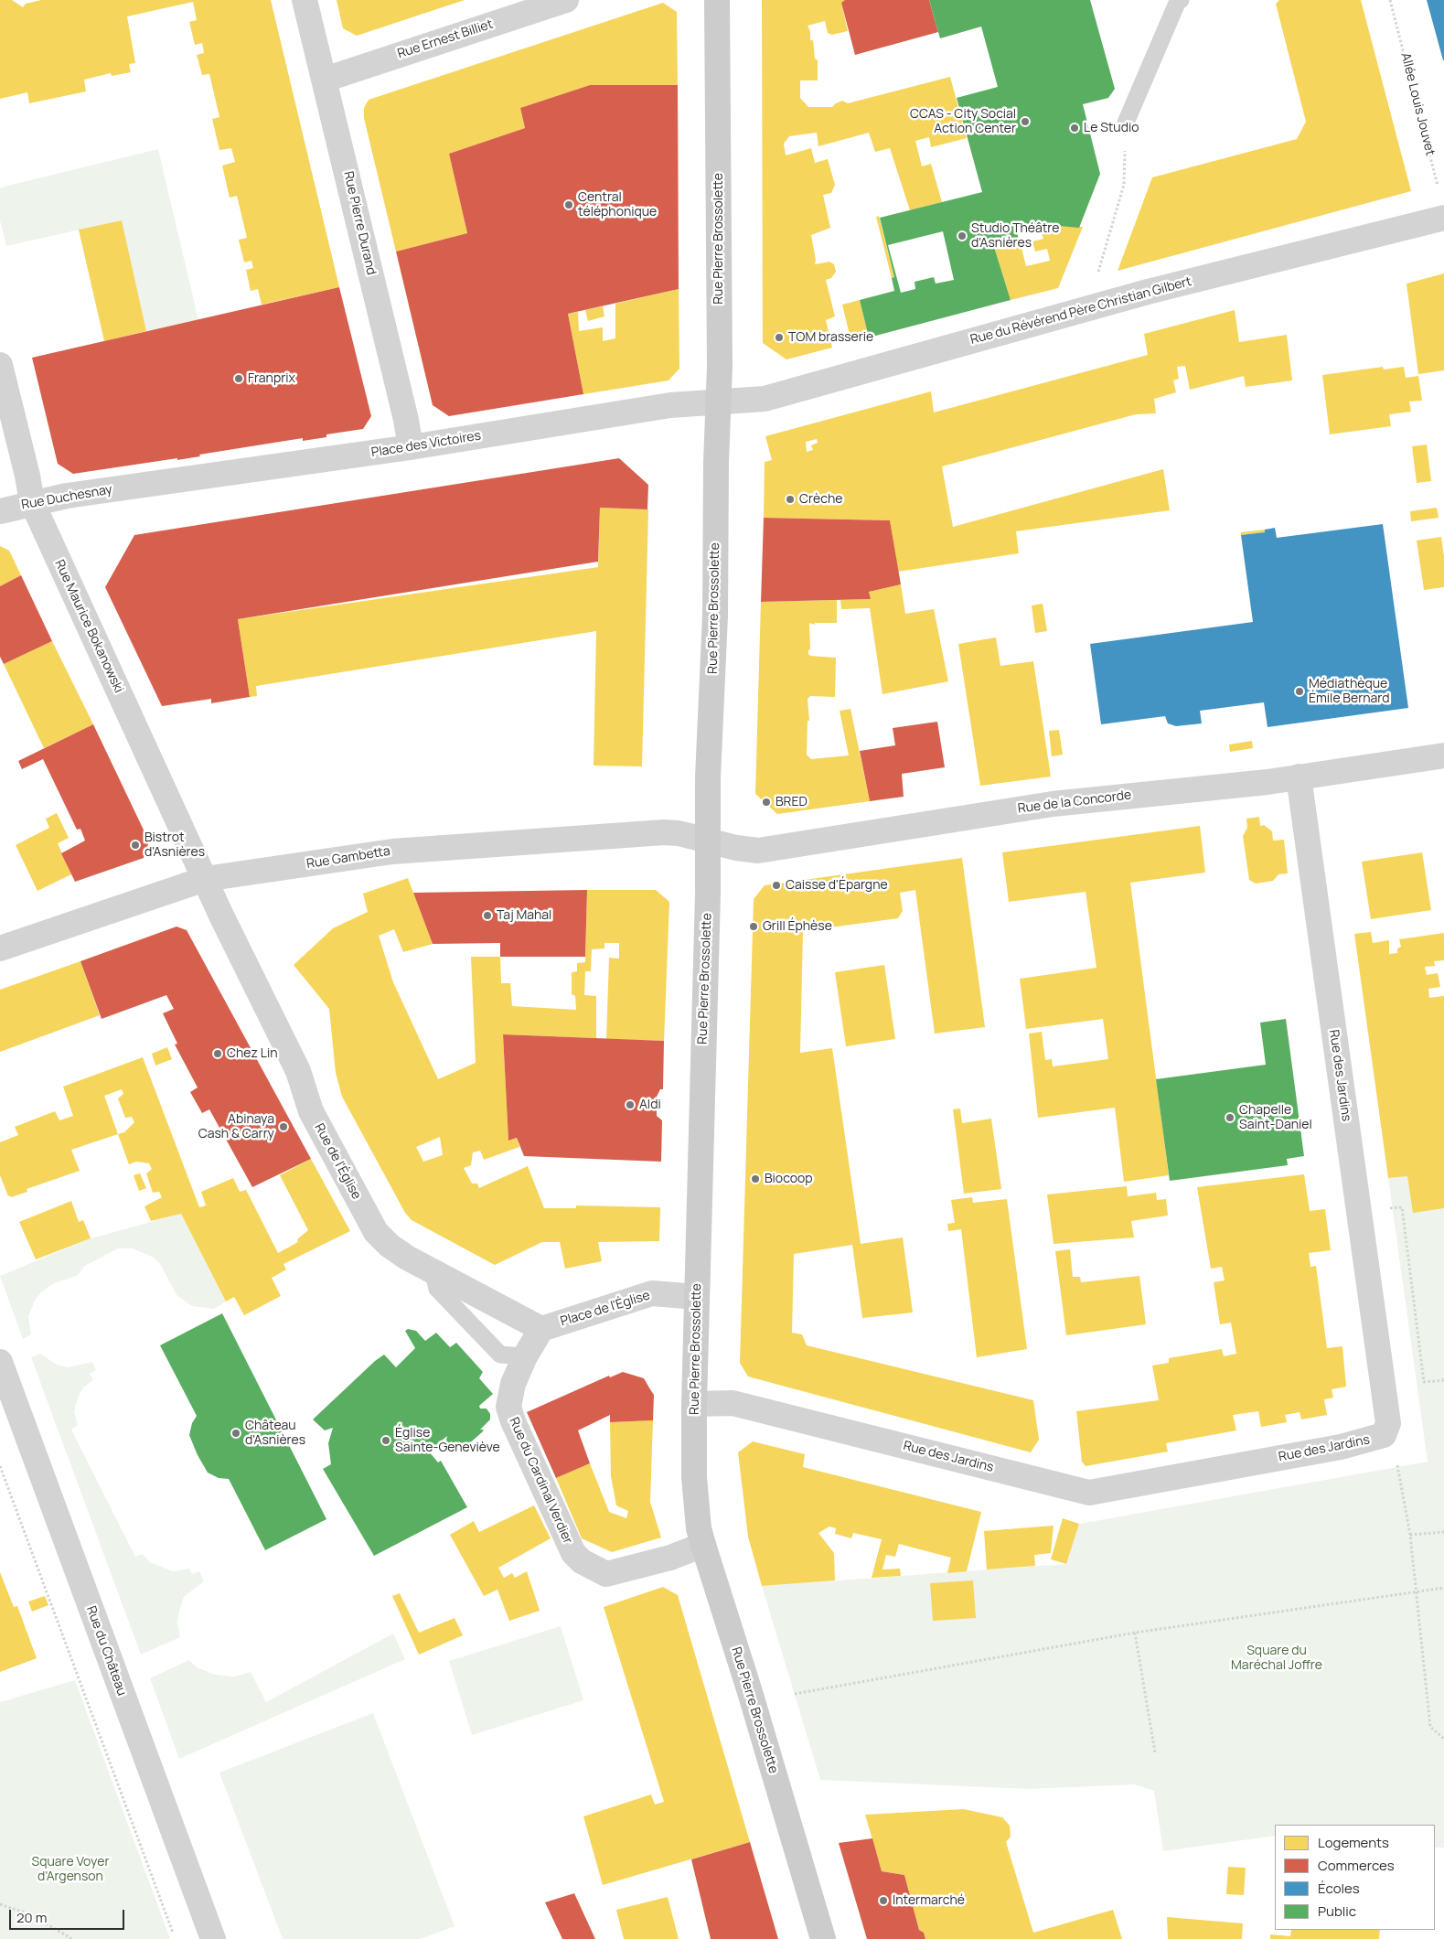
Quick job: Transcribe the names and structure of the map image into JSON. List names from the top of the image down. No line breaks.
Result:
{"streets":{"main road":["Rue Pierre Brossolette"],"street":["Rue Ernest Billiet","Rue Pierre Durand","Rue du Révérend Père Christian Gilbert","Place des Victoires","Rue Duchesnay","Rue Maurice Bokanowski","Rue de la Concorde","Rue Gambetta","Rue des Jardins","Rue de l'Église","Place de l'Église","Rue du Cardinal Verdier","Rue du Château"],"path":["Allée Louis Jouvet"]},"crossings":[["Rue Ernest Billiet","Rue Pierre Durand"],["Rue Pierre Durand","Place des Victoires"],["Rue Pierre Brossolette","Rue du Révérend Père Christian Gilbert"],["Rue Pierre Brossolette","Place des Victoires"],["Rue Pierre Brossolette","Rue de la Concorde"],["Rue Pierre Brossolette","Rue Gambetta"],["Rue Pierre Brossolette","Rue des Jardins"],["Rue Pierre Brossolette","Place de l'Église"],["Rue Pierre Brossolette","Rue du Cardinal Verdier"],["Rue du Révérend Père Christian Gilbert","Place des Victoires"],["Place des Victoires","Rue Duchesnay"],["Rue Duchesnay","Rue Maurice Bokanowski"],["Rue Maurice Bokanowski","Rue Gambetta"],["Rue Maurice Bokanowski","Rue de l'Église"],["Rue de la Concorde","Rue Gambetta"],["Rue de la Concorde","Rue des Jardins"],["Rue Gambetta","Rue de l'Église"],["Rue de l'Église","Place de l'Église"],["Rue de l'Église","Rue du Cardinal Verdier"],["Place de l'Église","Rue du Cardinal Verdier"]],"parks":["Square du Maréchal Joffre","Square Voyer d'Argenson"],"places":["CCAS - City Social Action Center","Le Studio","Central téléphonique","Studio Théâtre d'Asnières","TOM brasserie","Franprix","Crèche","Médiathèque Émile Bernard","BRED","Bistrot d'Asnières","Caisse d'Épargne","Taj Mahal","Grill Éphèse","Chez Lin","Aldi","Chapelle Saint-Daniel","Abinaya Cash & Carry","Biocoop","Château d'Asnières","Église Sainte-Geneviève","Intermarché"],"legend":["Logements","Commerces","Écoles","Public"],"scale_bar":"20 m"}
